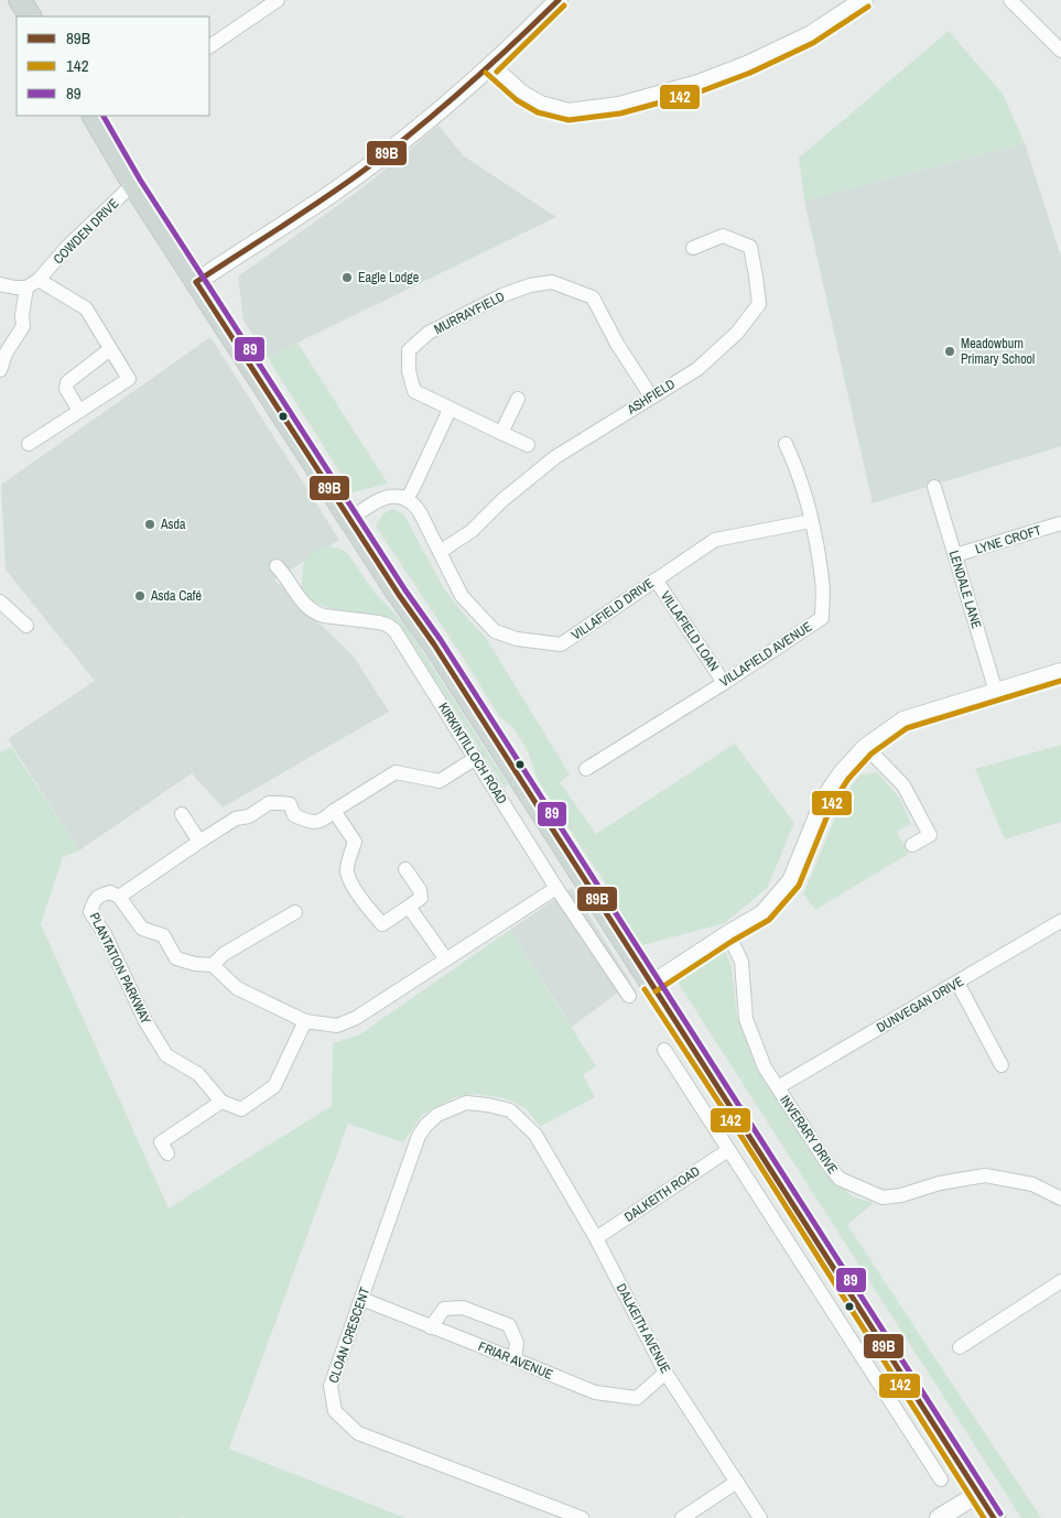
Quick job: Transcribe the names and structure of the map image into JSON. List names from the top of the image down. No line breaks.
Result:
{"streets":{"main road":["KIRKINTILLOCH ROAD"],"street":["COWDEN DRIVE","MURRAYFIELD","ASHFIELD","LYNE CROFT","LENDALE LANE","VILLAFIELD DRIVE","VILLAFIELD LOAN","VILLAFIELD AVENUE","PLANTATION PARKWAY","DUNVEGAN DRIVE","INVERARY DRIVE","DALKEITH ROAD","DALKEITH AVENUE","CLOAN CRESCENT","FRIAR AVENUE"]},"crossings":[["COWDEN DRIVE","KIRKINTILLOCH ROAD"],["MURRAYFIELD","ASHFIELD"],["ASHFIELD","VILLAFIELD DRIVE"],["LYNE CROFT","LENDALE LANE"],["VILLAFIELD DRIVE","VILLAFIELD LOAN"],["VILLAFIELD DRIVE","VILLAFIELD AVENUE"],["VILLAFIELD LOAN","VILLAFIELD AVENUE"],["DUNVEGAN DRIVE","INVERARY DRIVE"],["DALKEITH ROAD","DALKEITH AVENUE"],["DALKEITH AVENUE","CLOAN CRESCENT"],["DALKEITH AVENUE","FRIAR AVENUE"],["CLOAN CRESCENT","FRIAR AVENUE"]],"places":["Eagle Lodge","Meadowburn Primary School","Asda","Asda Café"],"lines":["transit line 89B","transit line 142","transit line 89"],"legend":["89B","142","89"]}
